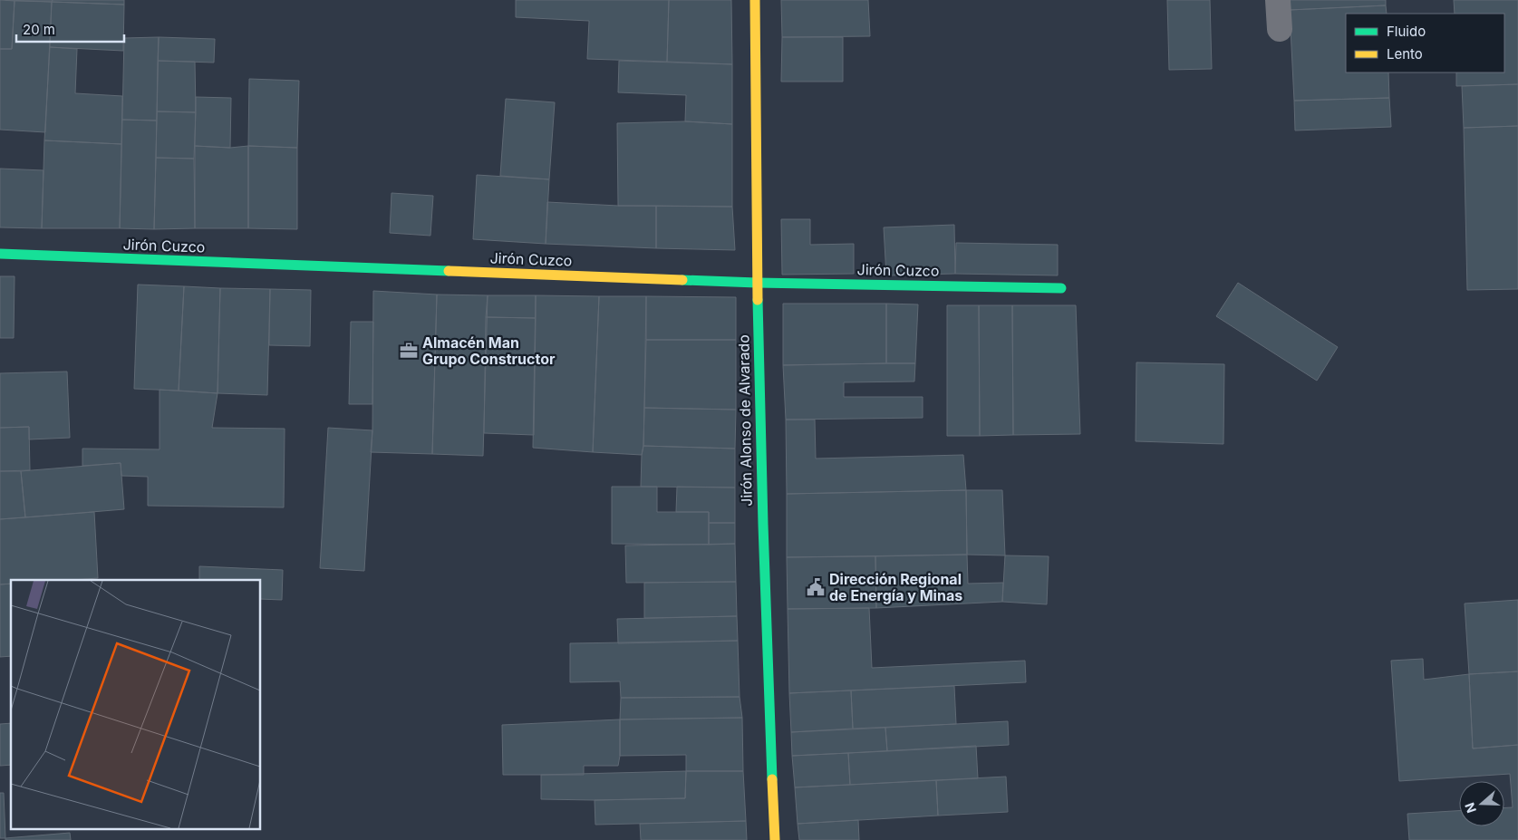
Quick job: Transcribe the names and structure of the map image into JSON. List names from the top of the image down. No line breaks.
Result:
{"streets":{"street":["Jirón Cuzco","Jirón Alonso de Alvarado"]},"crossings":[["Jirón Cuzco","Jirón Alonso de Alvarado"]],"places":{"office":["Almacén Man Grupo Constructor"],"public building":["Dirección Regional de Energía y Minas"]},"legend":["Fluido","Lento"],"scale_bar":"20 m","north":"left"}
